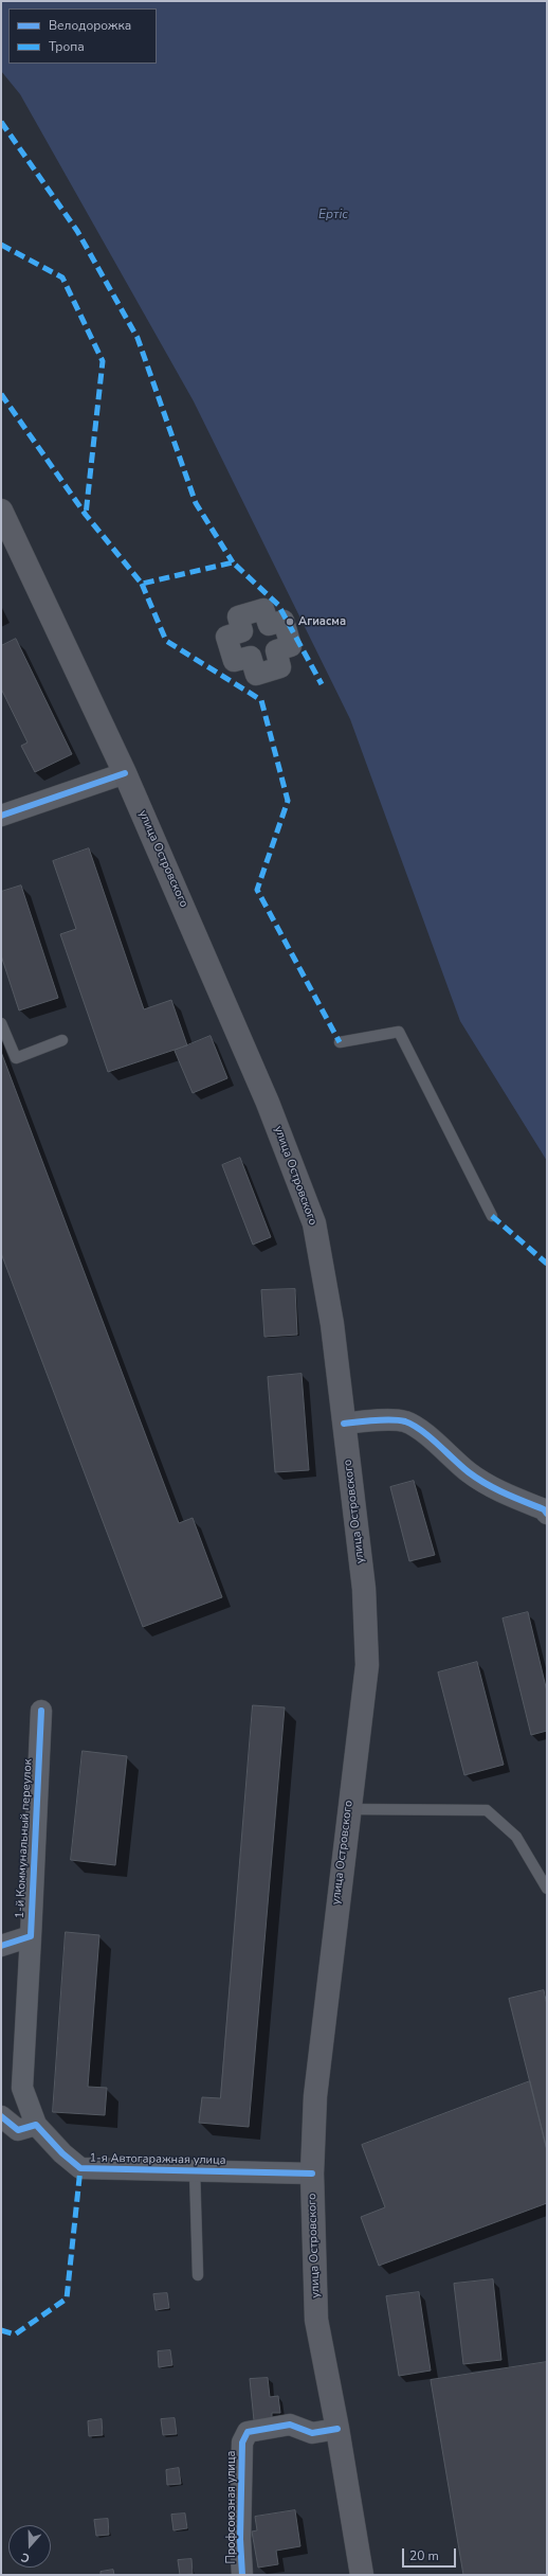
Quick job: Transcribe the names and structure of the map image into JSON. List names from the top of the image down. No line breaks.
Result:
{"streets":{"main road":["улица Островского"],"street":["1-й Коммунальный переулок","1-я Автогаражная улица","Профсоюзная улица"]},"crossings":[["улица Островского","1-я Автогаражная улица"],["улица Островского","Профсоюзная улица"],["1-й Коммунальный переулок","1-я Автогаражная улица"]],"water":["Ертіс"],"places":["Агиасма"],"legend":["Велодорожка","Тропа"],"scale_bar":"20 m","north":"bottom"}
